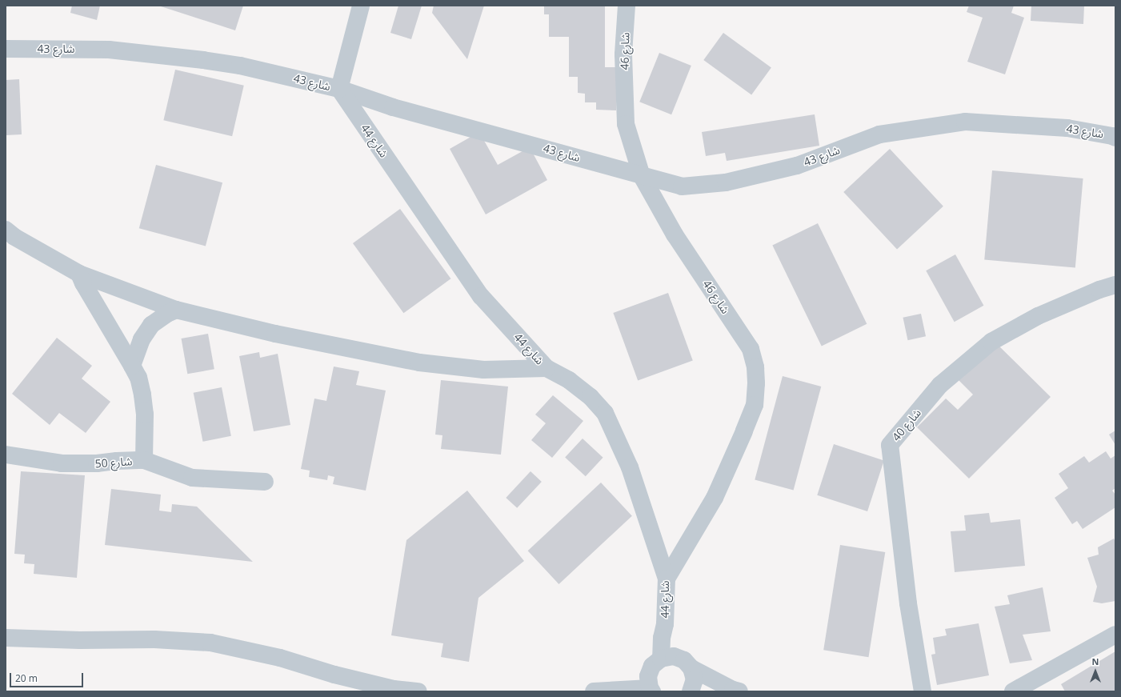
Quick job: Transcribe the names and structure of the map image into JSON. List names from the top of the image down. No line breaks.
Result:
{"streets":{"street":["شارع 43","شارع 46","شارع 44","شارع 40","شارع 50"]},"crossings":[["شارع 43","شارع 46"],["شارع 43","شارع 44"],["شارع 46","شارع 44"]],"scale_bar":"20 m","north":"top"}
